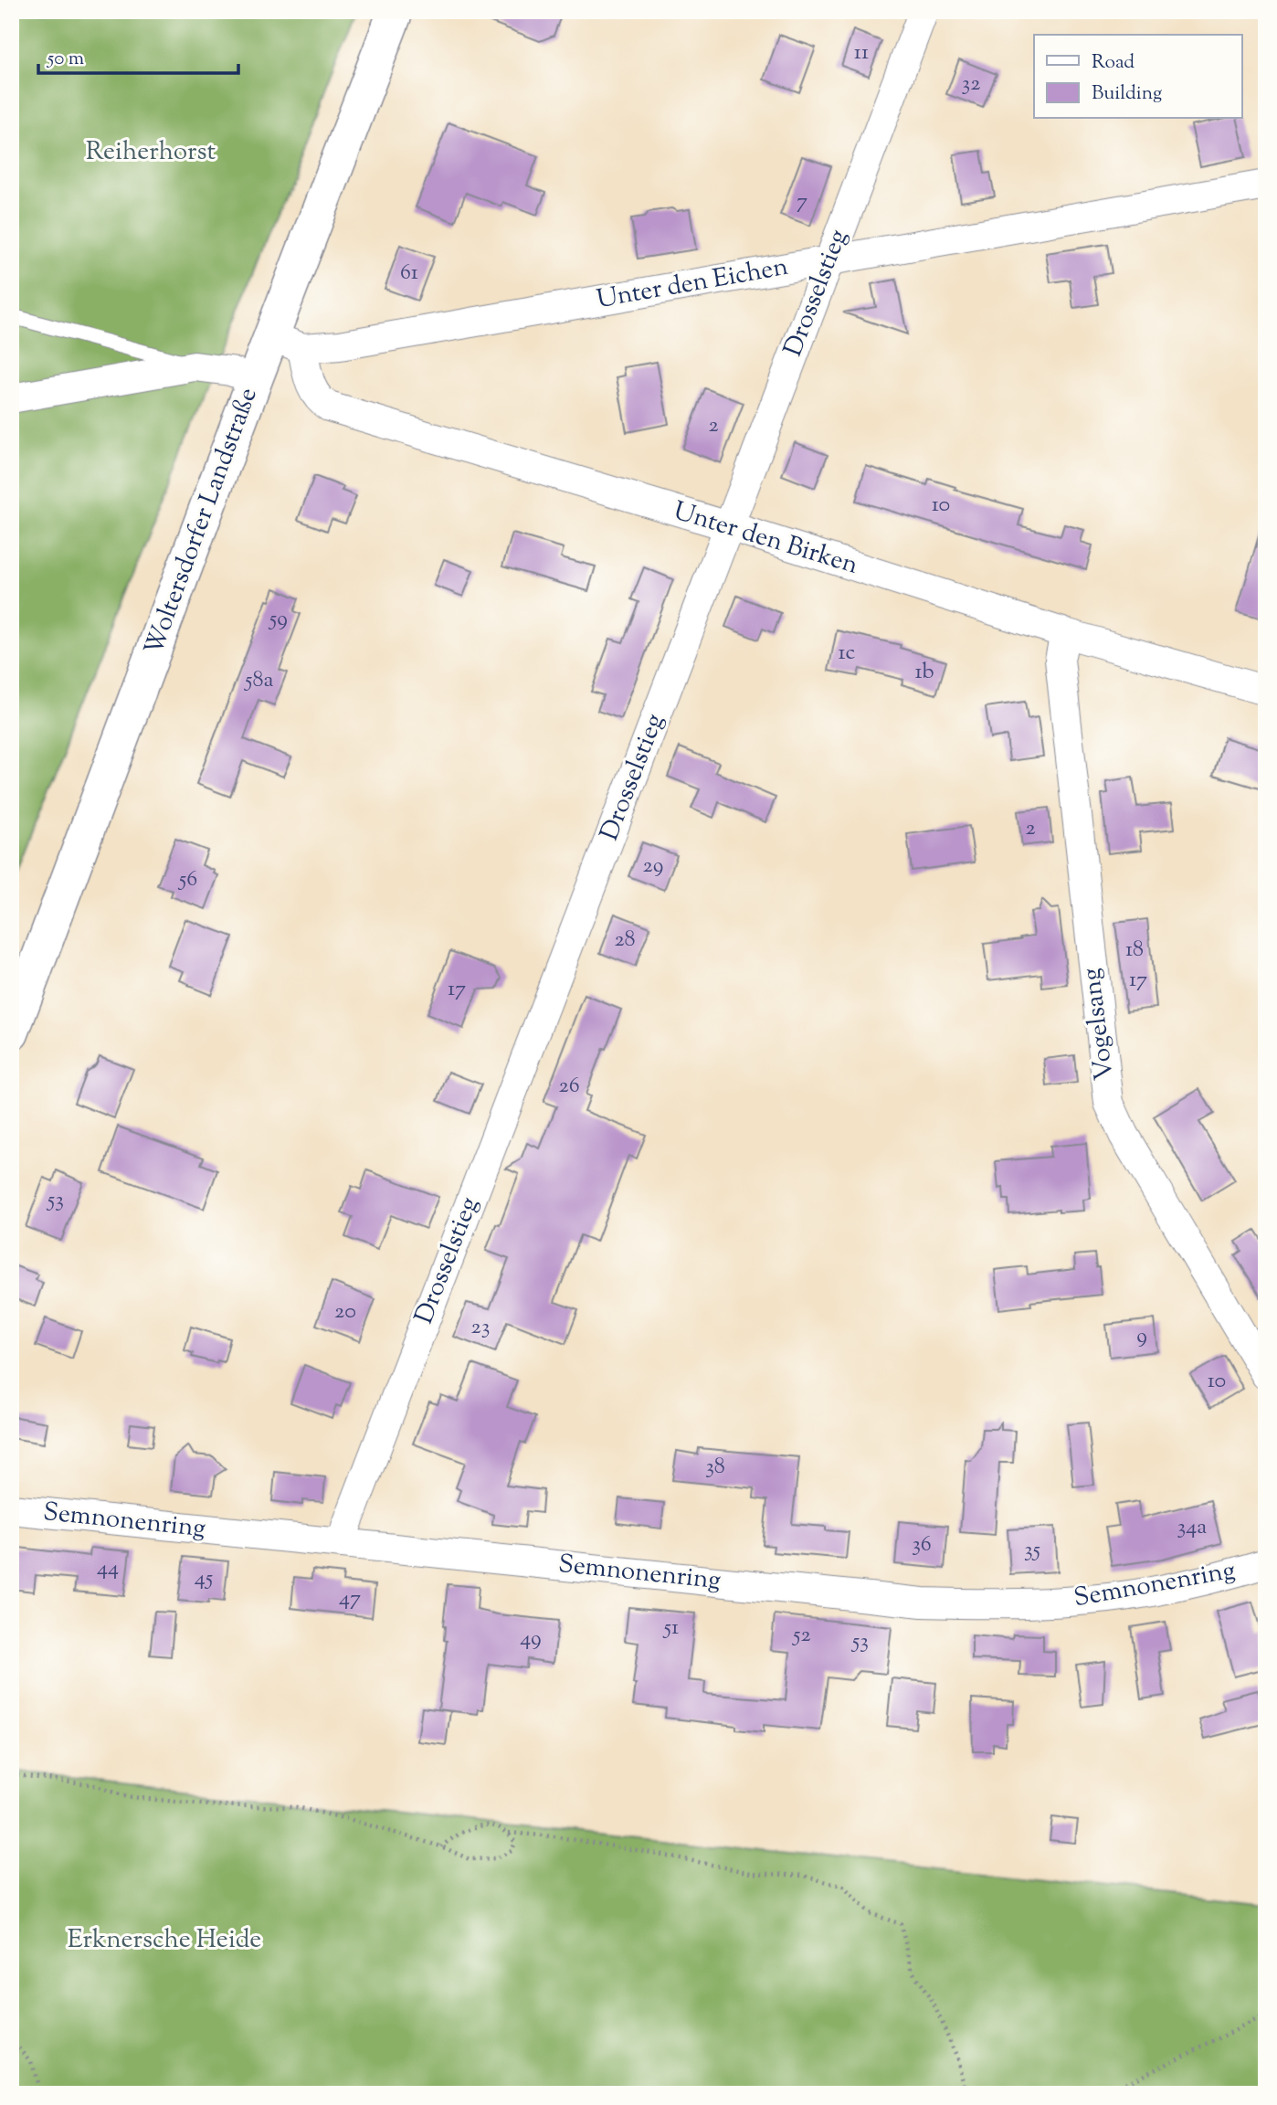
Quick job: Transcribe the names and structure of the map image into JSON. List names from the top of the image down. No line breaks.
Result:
{"streets":{"main road":["Woltersdorfer Landstraße"],"street":["Unter den Eichen","Drosselstieg","Unter den Birken","Vogelsang","Semnonenring"]},"crossings":[["Unter den Eichen","Drosselstieg"],["Unter den Eichen","Woltersdorfer Landstraße"],["Unter den Eichen","Unter den Birken"],["Drosselstieg","Unter den Birken"],["Drosselstieg","Semnonenring"],["Woltersdorfer Landstraße","Unter den Birken"],["Unter den Birken","Vogelsang"]],"parks":["Reiherhorst","Erknersche Heide"],"house_numbers":["11","32","7","61","2","10","59","1c","1b","58a","2","29","56","28","18","17","17","26","53","20","23","9","10","38","34a","36","35","44","45","47","51","52","49","53"],"legend":["Road","Building"],"scale_bar":"50 m"}
